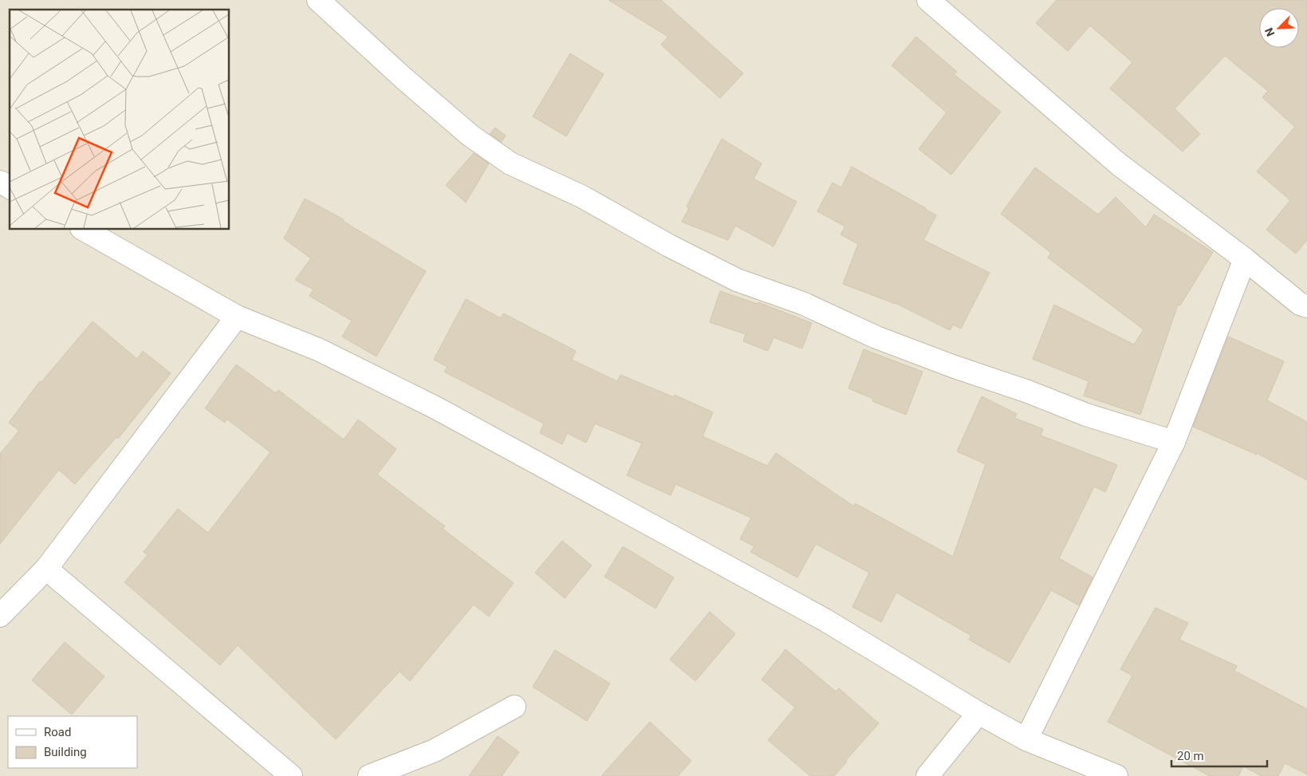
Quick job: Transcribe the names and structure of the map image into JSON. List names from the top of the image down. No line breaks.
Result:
{"legend":["Road","Building"],"scale_bar":"20 m","north":"bottom left"}
